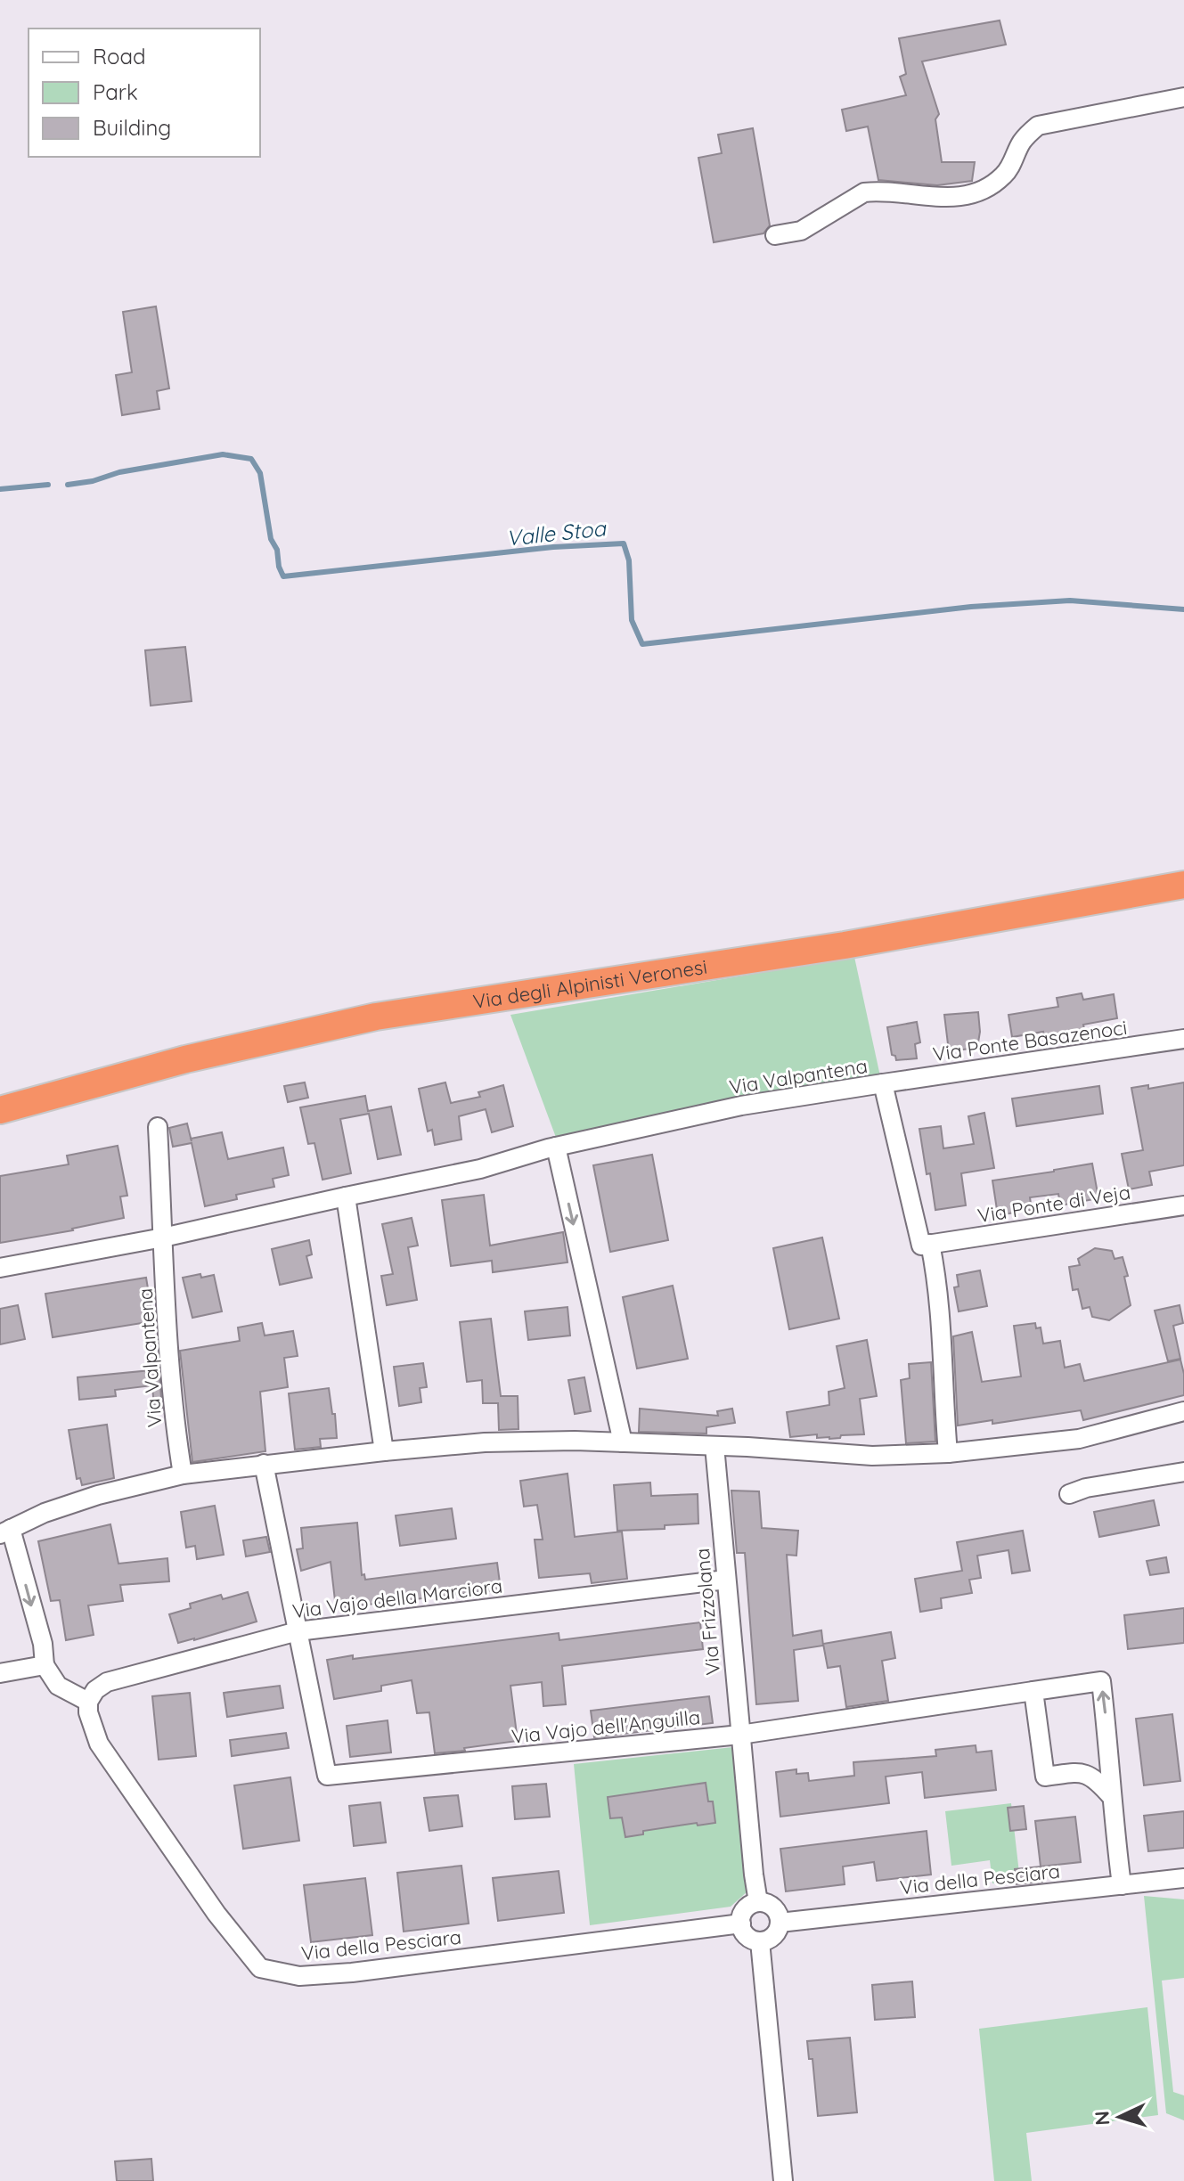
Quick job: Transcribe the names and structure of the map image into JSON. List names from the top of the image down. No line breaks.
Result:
{"streets":{"highway":["Via degli Alpinisti Veronesi"],"street":["Via Ponte Basazenoci","Via Valpantena","Via Ponte di Veja","Via Vajo della Marciora","Via Frizzolana","Via Vajo dell'Anguilla","Via della Pesciara"]},"crossings":[["Via Ponte Basazenoci","Via Valpantena"],["Via Valpantena","Via Ponte di Veja"],["Via Vajo della Marciora","Via Frizzolana"],["Via Vajo della Marciora","Via Vajo dell'Anguilla"],["Via Vajo della Marciora","Via della Pesciara"],["Via Frizzolana","Via Vajo dell'Anguilla"],["Via Frizzolana","Via della Pesciara"],["Via Vajo dell'Anguilla","Via della Pesciara"]],"water":["Valle Stoa"],"legend":["Road","Park","Building"],"north":"left"}
